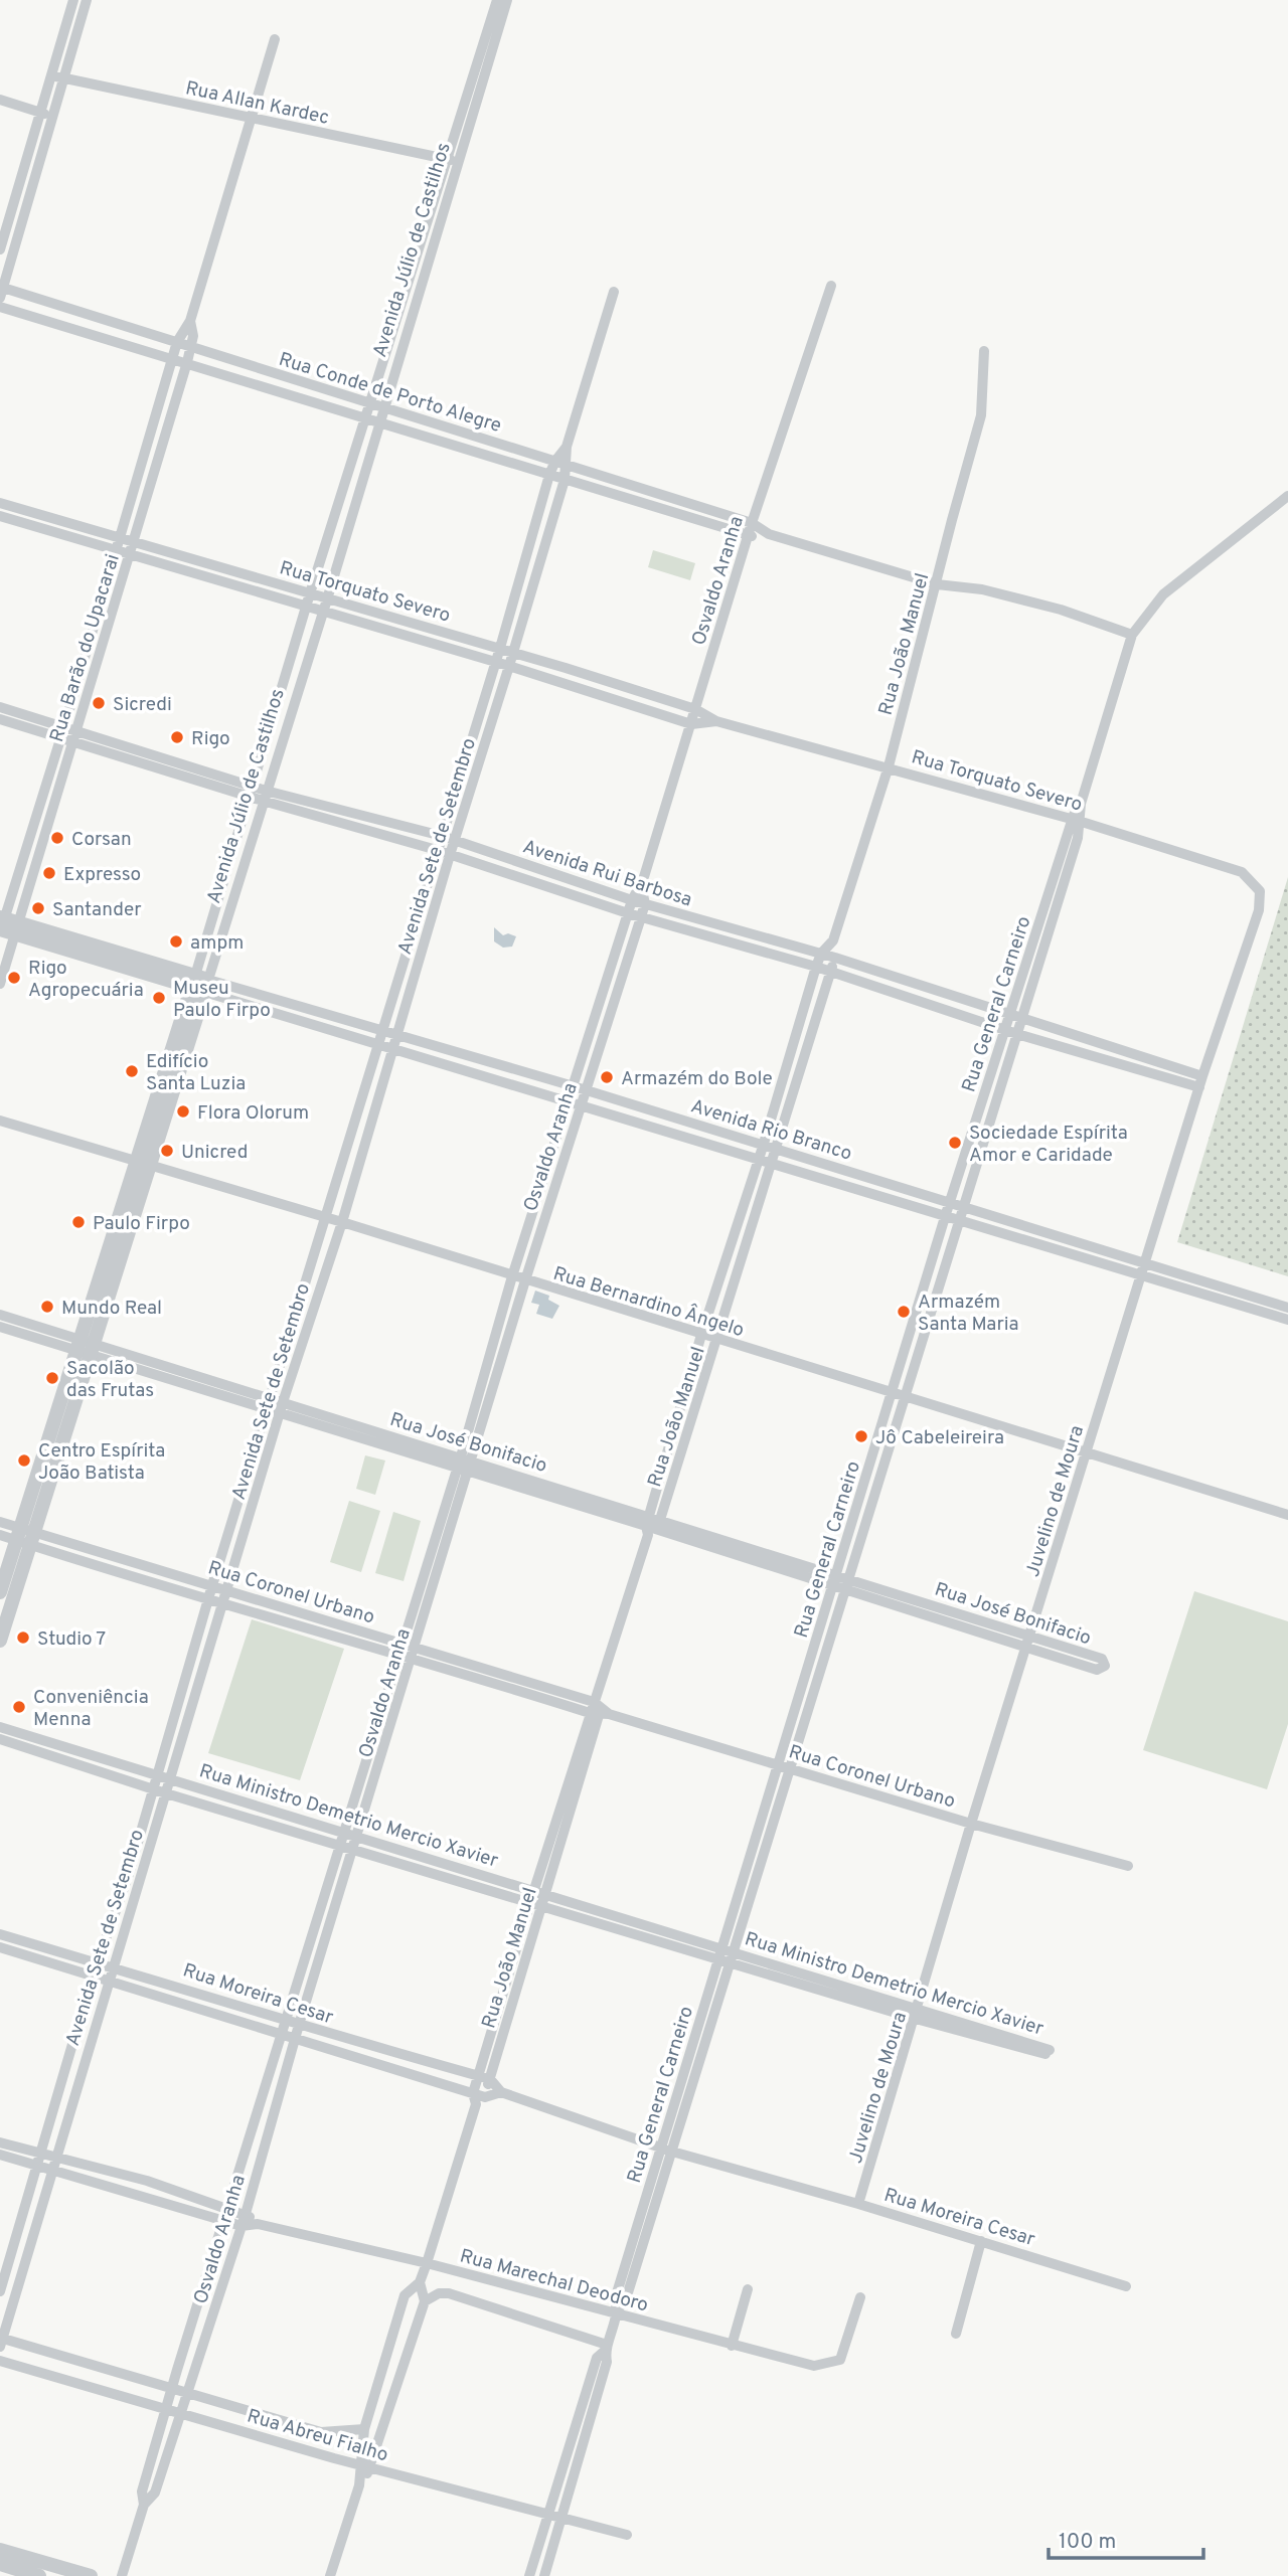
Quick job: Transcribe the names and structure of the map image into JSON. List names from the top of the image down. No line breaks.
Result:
{"streets":{"street":["Rua Allan Kardec","Avenida Júlio de Castilhos","Rua Conde de Porto Alegre","Osvaldo Aranha","Rua Torquato Severo","Rua João Manuel","Rua Barão do Upacarai","Avenida Sete de Setembro","Avenida Rui Barbosa","Rua General Carneiro","Avenida Rio Branco","Rua Bernardino Ângelo","Rua José Bonifacio","Juvelino de Moura","Rua Coronel Urbano","Rua Ministro Demetrio Mercio Xavier","Rua Moreira Cesar","Rua Marechal Deodoro","Rua Abreu Fialho"]},"crossings":[["Rua Allan Kardec","Avenida Júlio de Castilhos"],["Rua Allan Kardec","Rua Barão do Upacarai"],["Avenida Júlio de Castilhos","Rua Conde de Porto Alegre"],["Avenida Júlio de Castilhos","Rua Torquato Severo"],["Avenida Júlio de Castilhos","Avenida Rui Barbosa"],["Avenida Júlio de Castilhos","Avenida Rio Branco"],["Avenida Júlio de Castilhos","Rua Bernardino Ângelo"],["Avenida Júlio de Castilhos","Rua José Bonifacio"],["Avenida Júlio de Castilhos","Rua Coronel Urbano"],["Rua Conde de Porto Alegre","Osvaldo Aranha"],["Rua Conde de Porto Alegre","Rua João Manuel"],["Rua Conde de Porto Alegre","Rua Barão do Upacarai"],["Rua Conde de Porto Alegre","Avenida Sete de Setembro"],["Rua Conde de Porto Alegre","Rua General Carneiro"],["Osvaldo Aranha","Rua Torquato Severo"],["Osvaldo Aranha","Avenida Rui Barbosa"],["Osvaldo Aranha","Avenida Rio Branco"],["Osvaldo Aranha","Rua Bernardino Ângelo"],["Osvaldo Aranha","Rua José Bonifacio"],["Osvaldo Aranha","Rua Coronel Urbano"],["Osvaldo Aranha","Rua Ministro Demetrio Mercio Xavier"],["Osvaldo Aranha","Rua Moreira Cesar"],["Osvaldo Aranha","Rua Marechal Deodoro"],["Osvaldo Aranha","Rua Abreu Fialho"],["Rua Torquato Severo","Rua João Manuel"],["Rua Torquato Severo","Rua Barão do Upacarai"],["Rua Torquato Severo","Avenida Sete de Setembro"],["Rua Torquato Severo","Rua General Carneiro"],["Rua Torquato Severo","Juvelino de Moura"],["Rua João Manuel","Avenida Rui Barbosa"],["Rua João Manuel","Avenida Rio Branco"],["Rua João Manuel","Rua Bernardino Ângelo"],["Rua João Manuel","Rua José Bonifacio"],["Rua João Manuel","Rua Coronel Urbano"],["Rua João Manuel","Rua Ministro Demetrio Mercio Xavier"],["Rua João Manuel","Rua Moreira Cesar"],["Rua João Manuel","Rua Marechal Deodoro"],["Rua João Manuel","Rua Abreu Fialho"],["Rua Barão do Upacarai","Avenida Rui Barbosa"],["Rua Barão do Upacarai","Avenida Rio Branco"],["Avenida Sete de Setembro","Avenida Rui Barbosa"],["Avenida Sete de Setembro","Avenida Rio Branco"],["Avenida Sete de Setembro","Rua Bernardino Ângelo"],["Avenida Sete de Setembro","Rua José Bonifacio"],["Avenida Sete de Setembro","Rua Coronel Urbano"],["Avenida Sete de Setembro","Rua Ministro Demetrio Mercio Xavier"],["Avenida Sete de Setembro","Rua Moreira Cesar"],["Avenida Sete de Setembro","Rua Marechal Deodoro"],["Avenida Sete de Setembro","Rua Abreu Fialho"],["Avenida Rui Barbosa","Rua General Carneiro"],["Avenida Rui Barbosa","Juvelino de Moura"],["Rua General Carneiro","Avenida Rio Branco"],["Rua General Carneiro","Rua Bernardino Ângelo"],["Rua General Carneiro","Rua José Bonifacio"],["Rua General Carneiro","Rua Coronel Urbano"],["Rua General Carneiro","Rua Ministro Demetrio Mercio Xavier"],["Rua General Carneiro","Rua Moreira Cesar"],["Rua General Carneiro","Rua Marechal Deodoro"],["Rua General Carneiro","Rua Abreu Fialho"],["Avenida Rio Branco","Juvelino de Moura"],["Rua Bernardino Ângelo","Juvelino de Moura"],["Rua José Bonifacio","Juvelino de Moura"],["Juvelino de Moura","Rua Coronel Urbano"],["Juvelino de Moura","Rua Ministro Demetrio Mercio Xavier"],["Juvelino de Moura","Rua Moreira Cesar"]],"places":["Sicredi","Rigo","Corsan","Expresso","Santander","ampm","Rigo Agropecuária","Museu Paulo Firpo","Edifício Santa Luzia","Armazém do Bole","Flora Olorum","Sociedade Espírita Amor e Caridade","Unicred","Paulo Firpo","Mundo Real","Armazém Santa Maria","Sacolão das Frutas","Jô Cabeleireira","Centro Espírita João Batista","Studio 7","Conveniência Menna"],"scale_bar":"100 m"}
